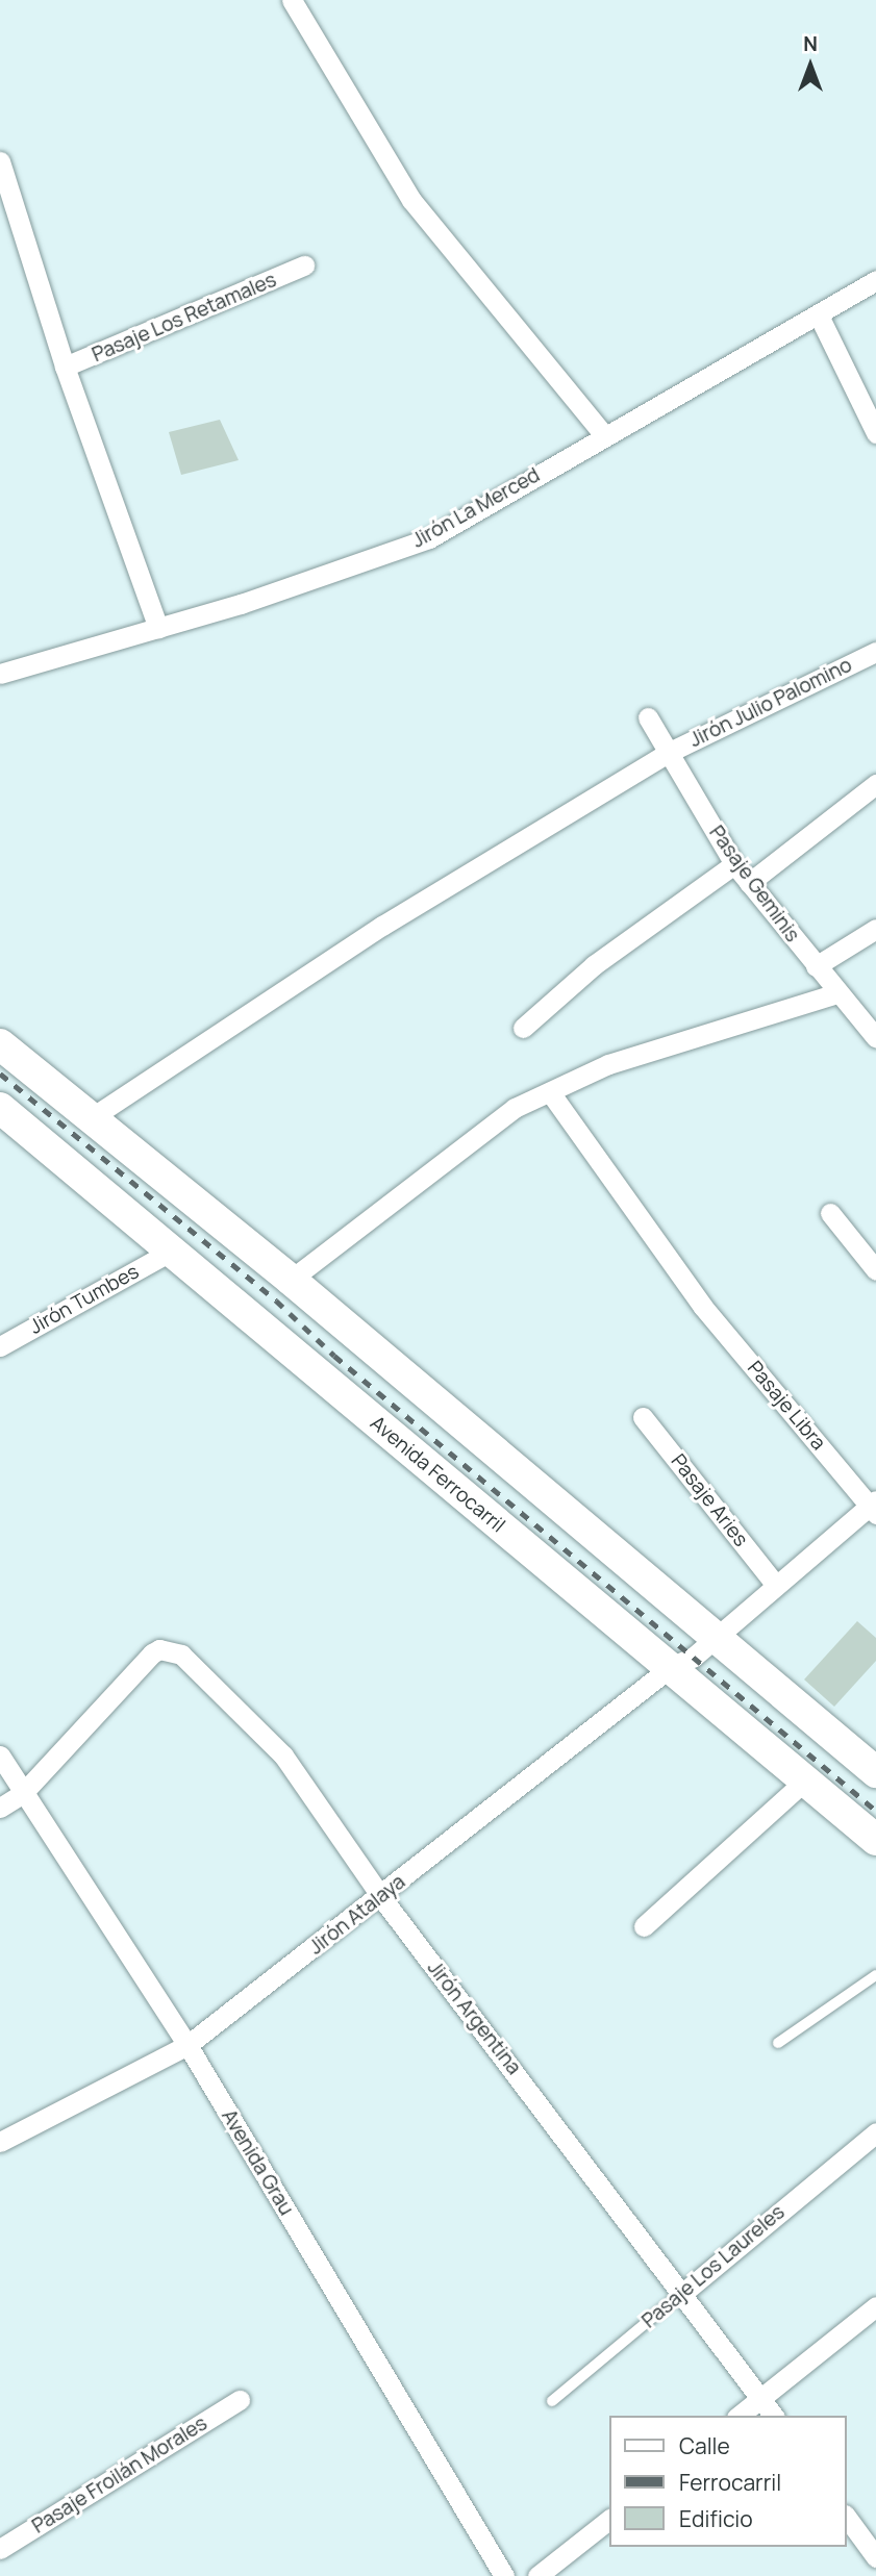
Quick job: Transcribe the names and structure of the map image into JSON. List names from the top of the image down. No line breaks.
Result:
{"streets":{"main road":["Avenida Ferrocarril"],"street":["Pasaje Los Retamales","Jirón La Merced","Jirón Julio Palomino","Pasaje Geminis","Jirón Tumbes","Pasaje Libra","Pasaje Aries","Jirón Atalaya","Jirón Argentina","Avenida Grau","Pasaje Los Laureles","Pasaje Froilán Morales"]},"crossings":[["Pasaje Los Retamales","Jirón La Merced"],["Jirón Julio Palomino","Pasaje Geminis"],["Jirón Julio Palomino","Avenida Ferrocarril"],["Jirón Tumbes","Avenida Ferrocarril"],["Pasaje Libra","Jirón Atalaya"],["Avenida Ferrocarril","Jirón Atalaya"],["Pasaje Aries","Jirón Atalaya"],["Jirón Atalaya","Jirón Argentina"],["Jirón Atalaya","Avenida Grau"],["Jirón Argentina","Avenida Grau"],["Jirón Argentina","Pasaje Los Laureles"]],"legend":["Calle","Ferrocarril","Edificio"],"north":"top"}
